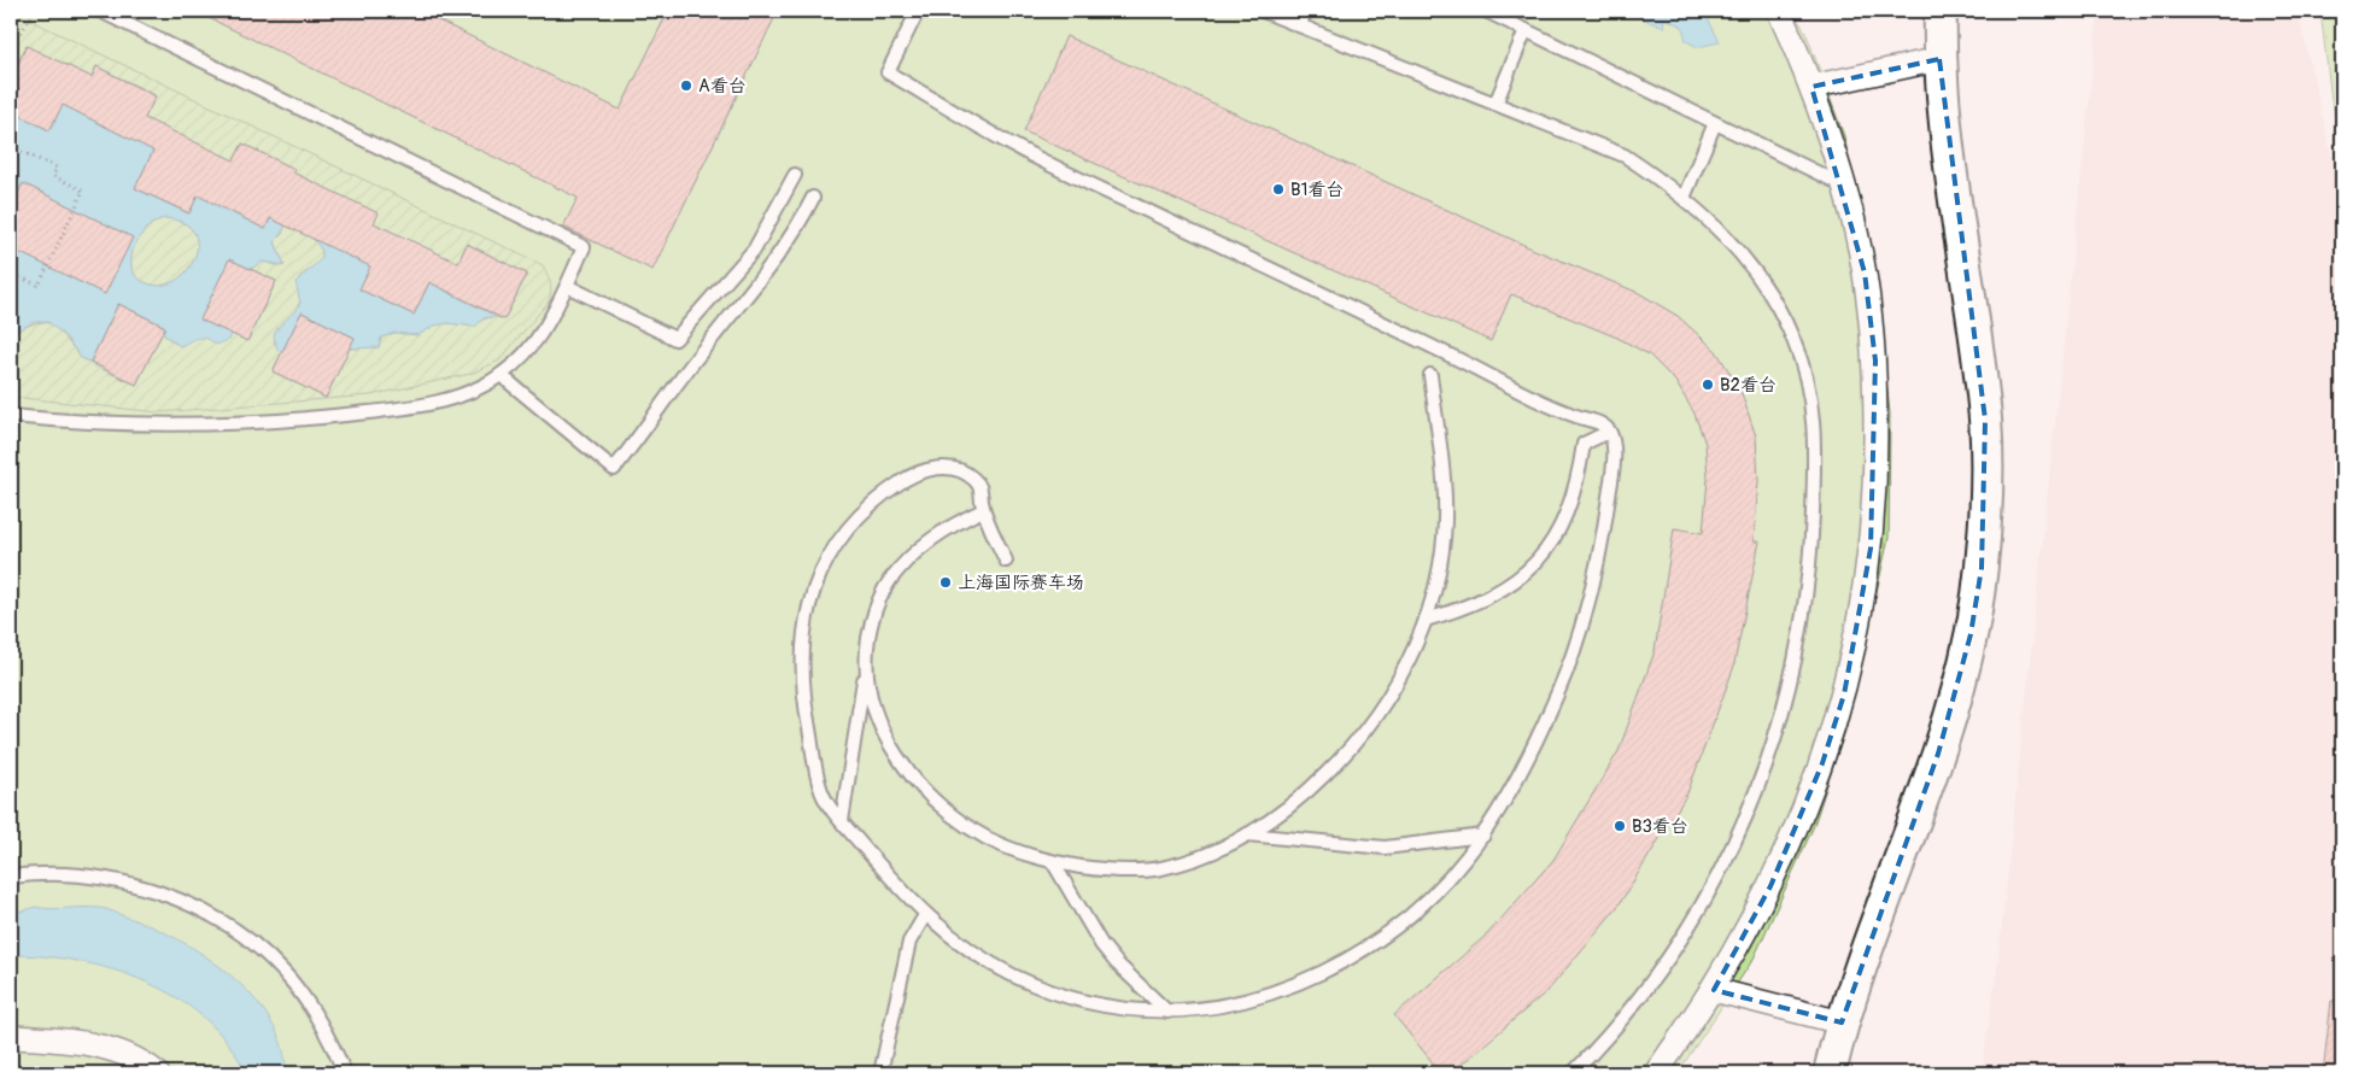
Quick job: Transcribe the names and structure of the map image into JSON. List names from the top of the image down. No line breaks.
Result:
{"places":["A看台","B1看台","B2看台","上海国际赛车场","B3看台"]}
